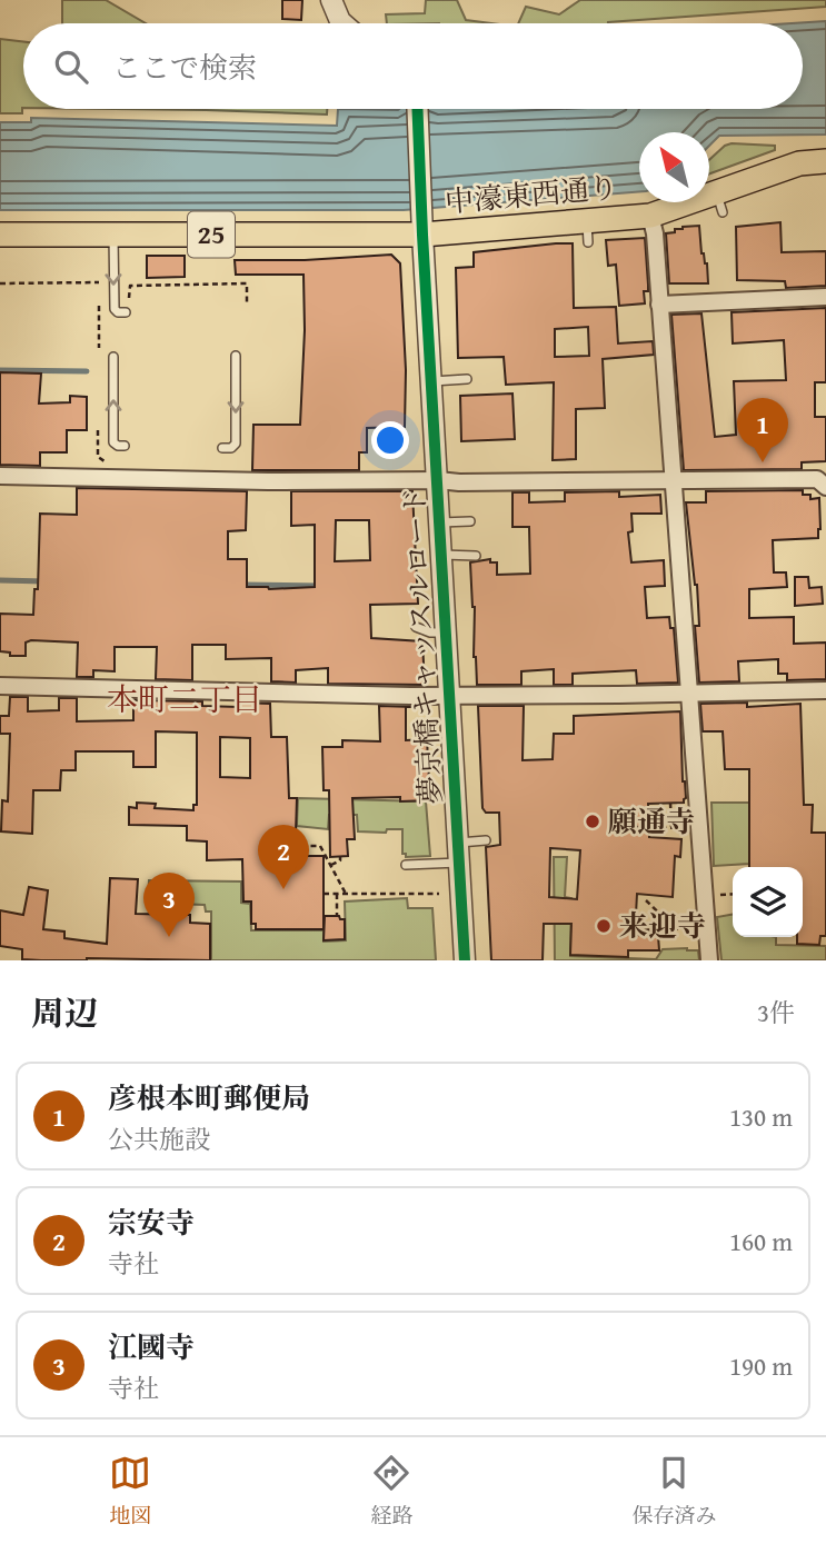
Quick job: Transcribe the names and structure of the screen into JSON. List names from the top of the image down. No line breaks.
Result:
{"streets":{"main road":["中濠東西通り","25"],"street":["夢京橋キャッスルロード"]},"crossings":[["中濠東西通り","夢京橋キャッスルロード"]],"districts":["本町二丁目"],"places":["願通寺","来迎寺"],"north":"top left","page":{"search":"ここで検索","pins":["1","2","3"],"heading":["周辺","3件"],"list":[{"mark":"1","name":"彦根本町郵便局","note":"公共施設","value":"130 m"},{"mark":"2","name":"宗安寺","note":"寺社","value":"160 m"},{"mark":"3","name":"江國寺","note":"寺社","value":"190 m"}],"nav":["地図","経路","保存済み"]}}
